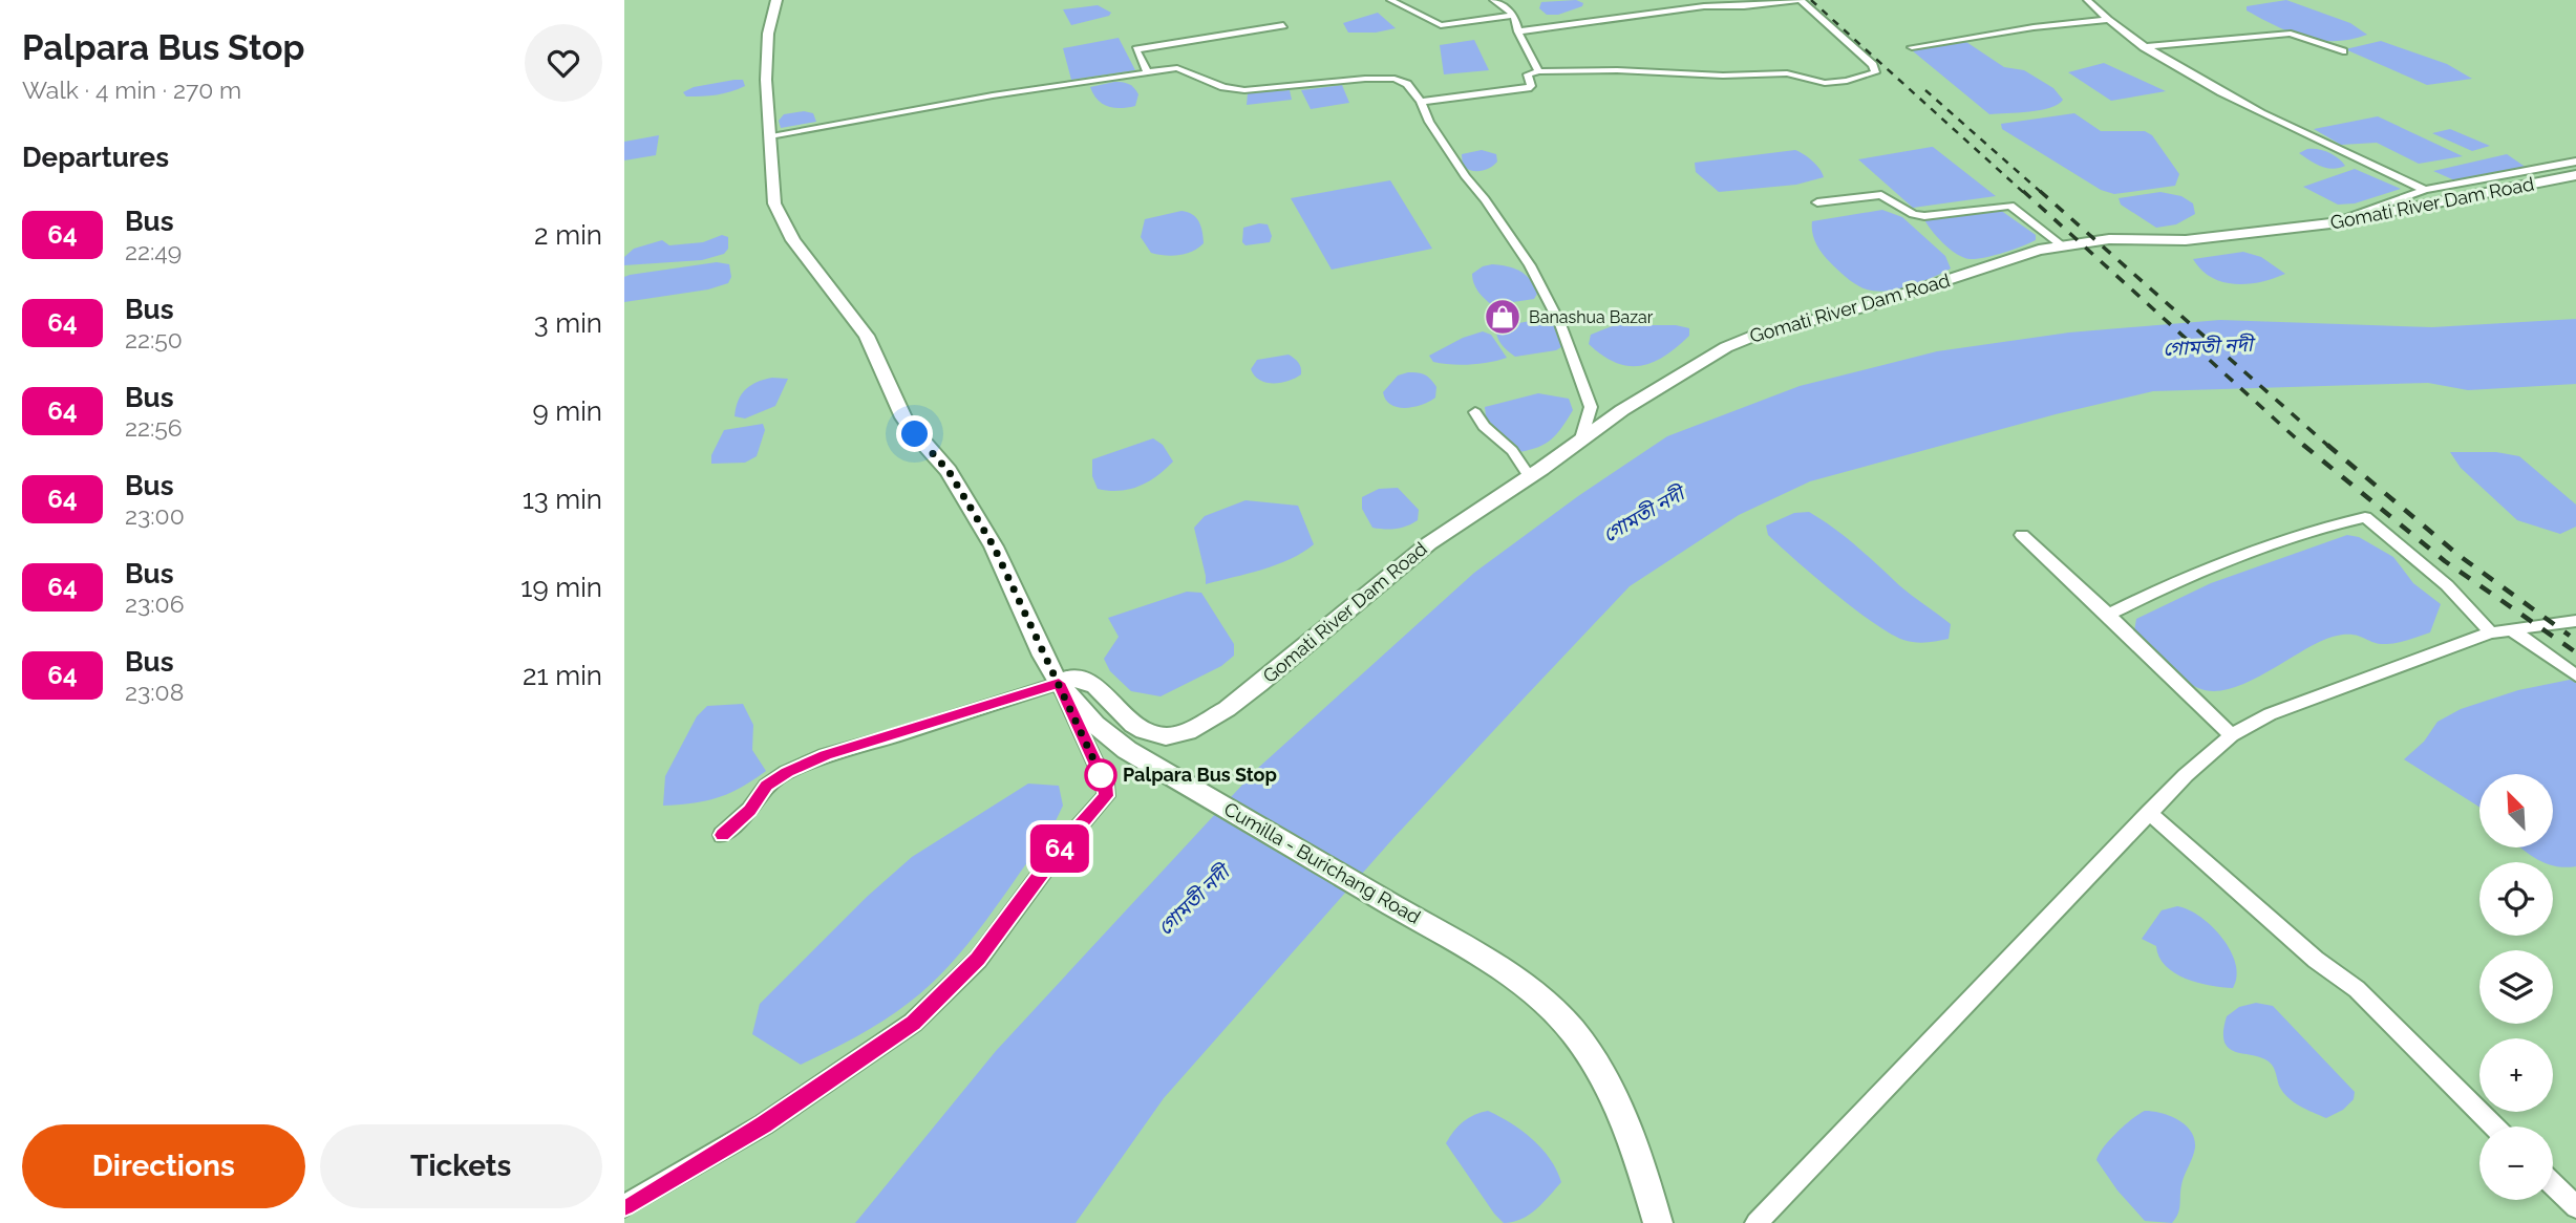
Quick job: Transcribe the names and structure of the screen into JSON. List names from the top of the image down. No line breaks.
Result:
{"streets":{"main road":["Gomati River Dam Road","Cumilla - Burichang Road"]},"crossings":[["Gomati River Dam Road","Cumilla - Burichang Road"]],"water":["গোমতী নদী"],"places":{"shop":["Banashua Bazar"],"other":["Palpara Bus Stop"]},"lines":["bus line 64"],"north":"top left","page":{"heading":[["Palpara Bus Stop","Walk · 4 min · 270 m"],"Departures"],"on_map":"64","list":[{"mark":"64","name":"Bus","note":"22:49","value":"2 min"},{"mark":"64","name":"Bus","note":"22:50","value":"3 min"},{"mark":"64","name":"Bus","note":"22:56","value":"9 min"},{"mark":"64","name":"Bus","note":"23:00","value":"13 min"},{"mark":"64","name":"Bus","note":"23:06","value":"19 min"},{"mark":"64","name":"Bus","note":"23:08","value":"21 min"}],"map_buttons":["+","−"],"buttons":["Directions","Tickets"]}}
